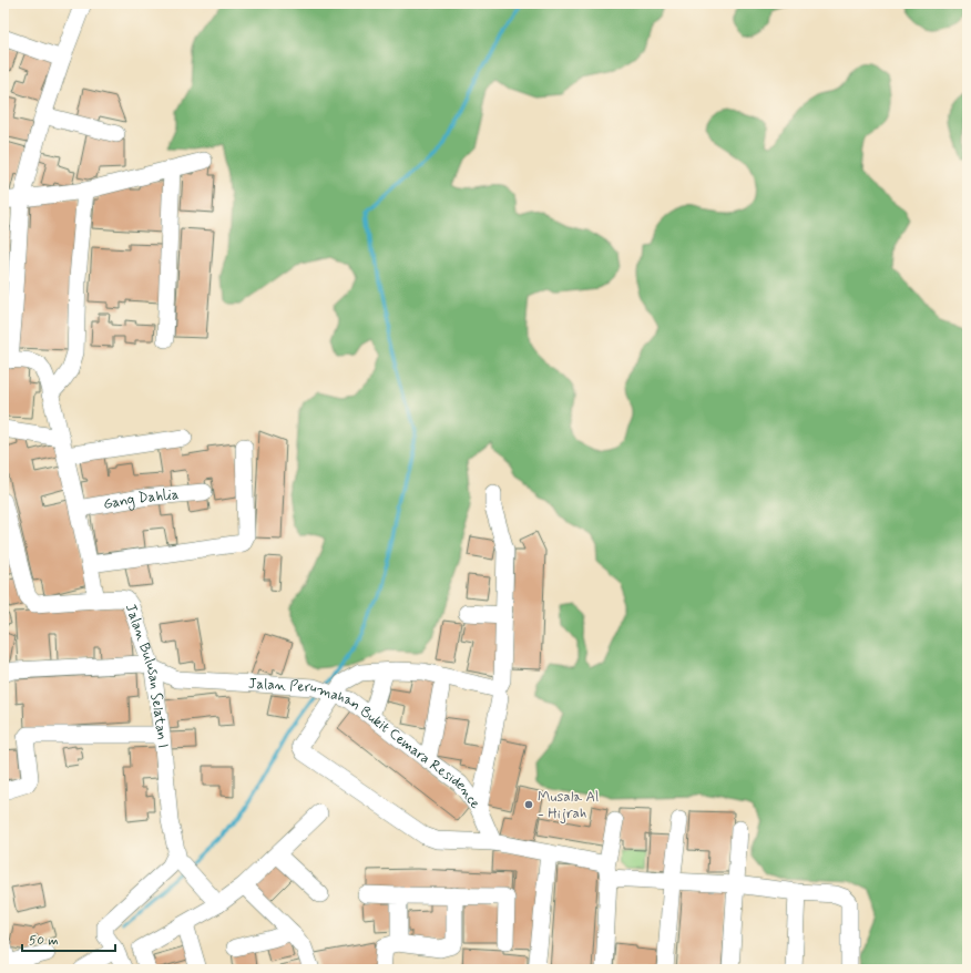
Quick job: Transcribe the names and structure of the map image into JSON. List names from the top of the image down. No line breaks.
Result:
{"streets":{"street":["Gang Dahlia","Jalan Bulusan Selatan I","Jalan Perumahan Bukit Cemara Residence"]},"crossings":[["Jalan Bulusan Selatan I","Jalan Perumahan Bukit Cemara Residence"]],"places":["Musala Al - Hijrah"],"scale_bar":"50 m"}
